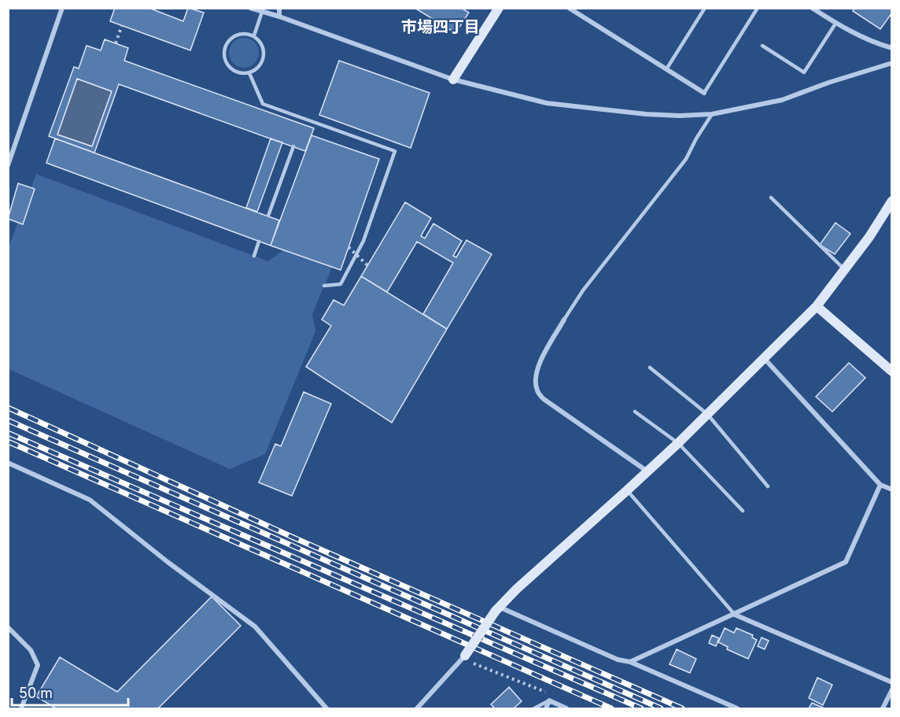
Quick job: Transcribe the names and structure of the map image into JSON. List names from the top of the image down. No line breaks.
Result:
{"districts":["市場四丁目"],"scale_bar":"50 m"}
